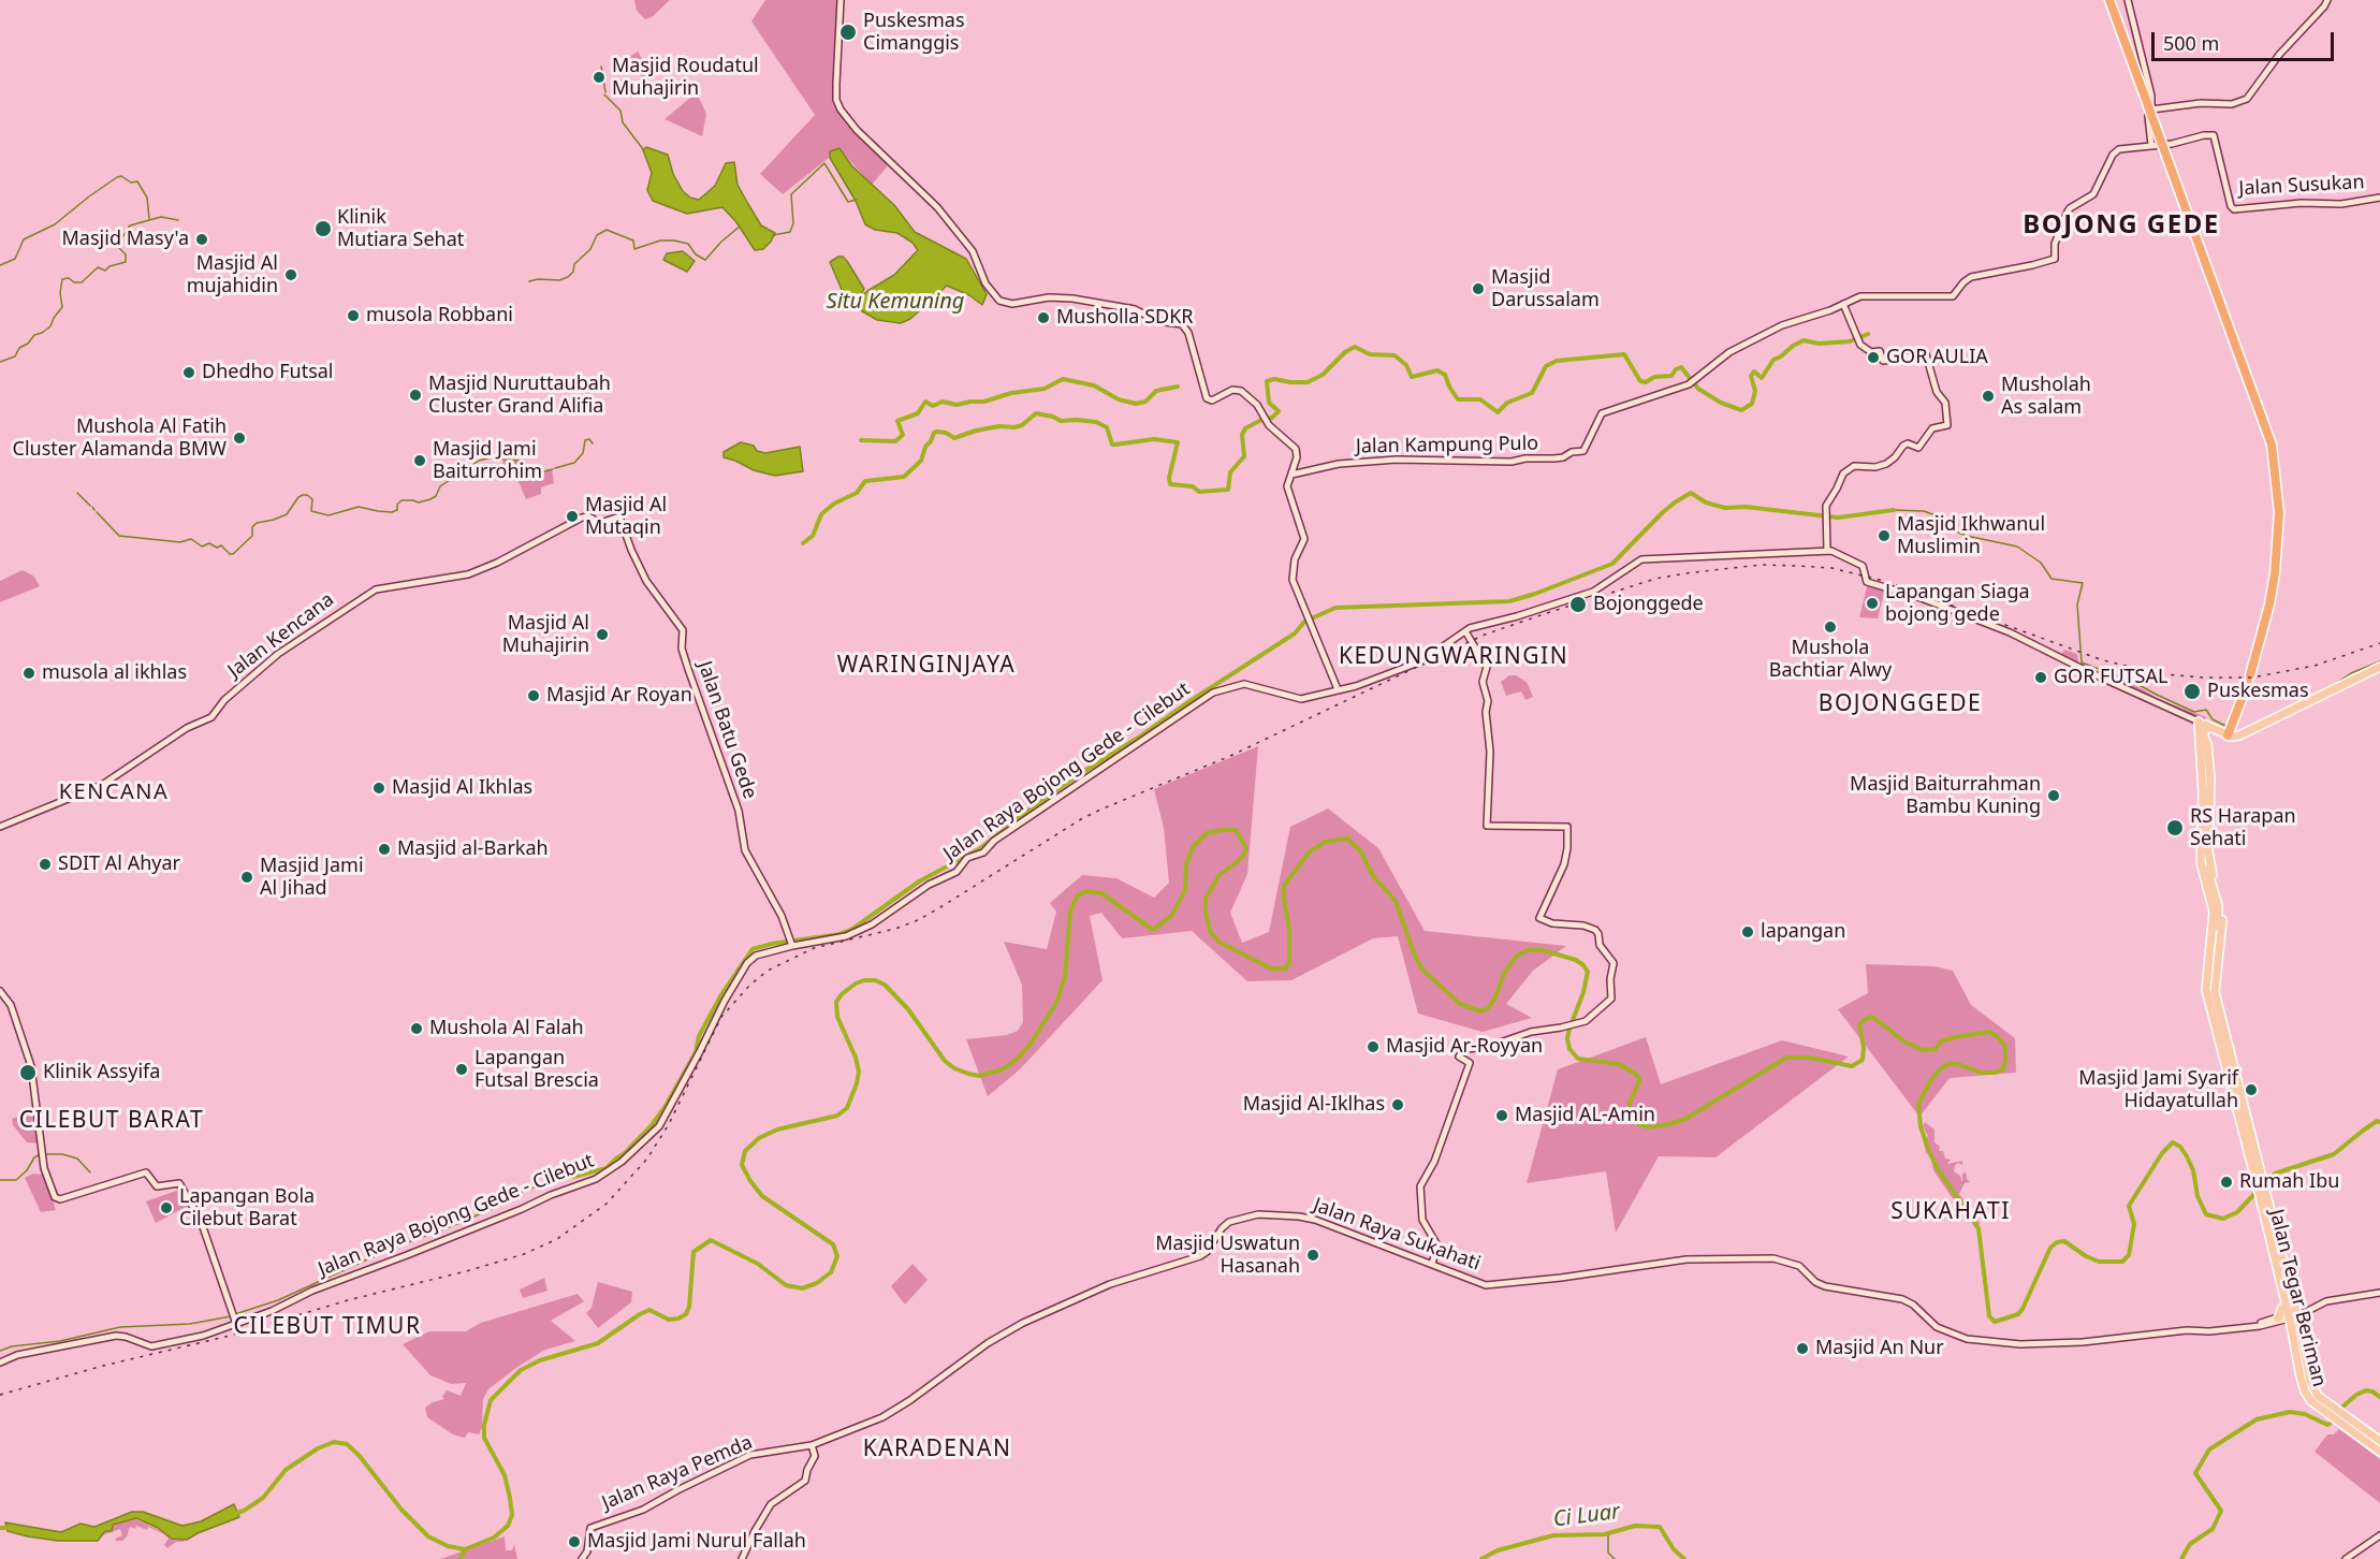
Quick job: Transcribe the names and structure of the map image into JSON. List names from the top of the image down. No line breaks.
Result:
{"streets":{"main road":["Jalan Susukan","Jalan Kampung Pulo","Jalan Kencana","Jalan Batu Gede","Jalan Raya Bojong Gede - Cilebut","Jalan Raya Sukahati","Jalan Tegar Beriman","Jalan Raya Pemda"]},"crossings":[["Jalan Susukan","Jalan Kampung Pulo"],["Jalan Kencana","Jalan Batu Gede"],["Jalan Batu Gede","Jalan Raya Bojong Gede - Cilebut"],["Jalan Raya Bojong Gede - Cilebut","Jalan Tegar Beriman"],["Jalan Raya Sukahati","Jalan Tegar Beriman"],["Jalan Raya Sukahati","Jalan Raya Pemda"]],"districts":["BOJONG GEDE","KEDUNGWARINGIN","WARINGINJAYA","BOJONGGEDE","KENCANA","CILEBUT BARAT","SUKAHATI","CILEBUT TIMUR","KARADENAN"],"water":["Situ Kemuning","Ci Luar"],"places":["Puskesmas Cimanggis","Masjid Roudatul Muhajirin","Klinik Mutiara Sehat","Masjid Masy'a","Masjid Al mujahidin","Masjid Darussalam","musola Robbani","Musholla SDKR","GOR AULIA","Dhedho Futsal","Masjid Nuruttaubah Cluster Grand Alifia","Musholah As salam","Mushola Al Fatih Cluster Alamanda BMW","Masjid Jami Baiturrohim","Masjid Al Mutaqin","Masjid Ikhwanul Muslimin","Lapangan Siaga bojong gede","Bojonggede","Mushola Bachtiar Alwy","Masjid Al Muhajirin","musola al ikhlas","GOR FUTSAL","Puskesmas","Masjid Ar Royan","Masjid Al Ikhlas","Masjid Baiturrahman Bambu Kuning","RS Harapan Sehati","Masjid al-Barkah","SDIT Al Ahyar","Masjid Jami Al Jihad","lapangan","Mushola Al Falah","Masjid Ar-Royyan","Lapangan Futsal Brescia","Klinik Assyifa","Masjid Jami Syarif Hidayatullah","Masjid Al-Iklhas","Masjid AL-Amin","Rumah Ibu","Lapangan Bola Cilebut Barat","Masjid Uswatun Hasanah","Masjid An Nur","Masjid Jami Nurul Fallah"],"scale_bar":"500 m"}
